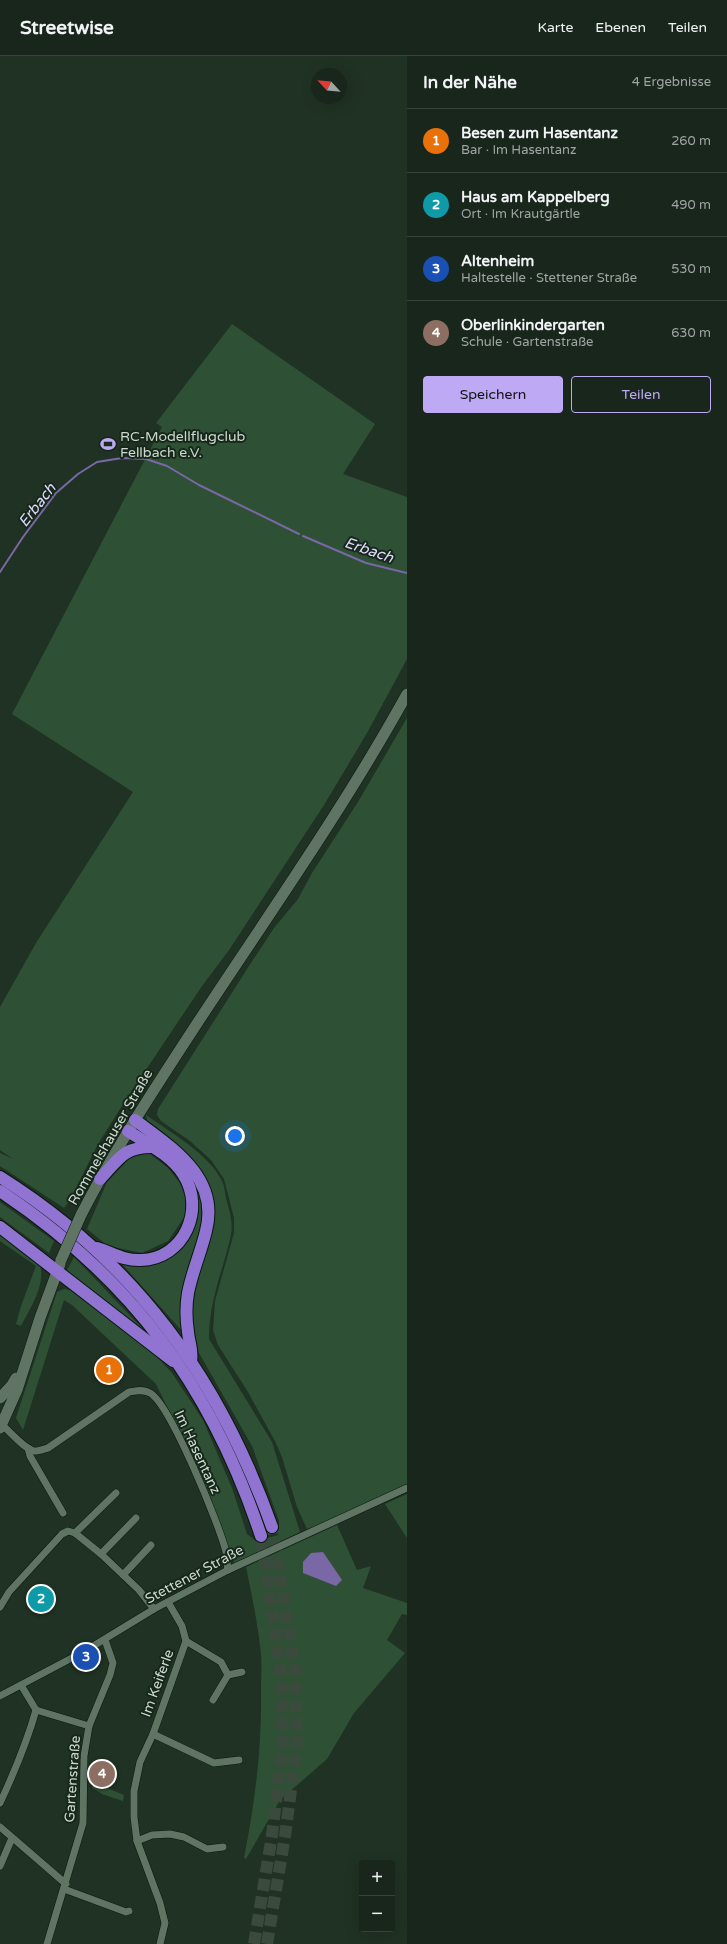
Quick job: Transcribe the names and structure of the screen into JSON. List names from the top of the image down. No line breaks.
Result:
{"streets":{"main road":["Rommelshauser Straße"],"street":["Im Hasentanz","Stettener Straße","Im Keiferle","Gartenstraße"]},"crossings":[["Im Hasentanz","Stettener Straße"],["Stettener Straße","Im Keiferle"],["Stettener Straße","Gartenstraße"]],"water":["Erbach"],"places":{"sports":["RC-Modellflugclub Fellbach e.V."]},"north":"top left","page":{"header":"Streetwise","nav":["Karte","Ebenen","Teilen"],"heading":["In der Nähe","4 Ergebnisse"],"list":[{"mark":"1","name":"Besen zum Hasentanz","note":"Bar · Im Hasentanz","value":"260 m"},{"mark":"2","name":"Haus am Kappelberg","note":"Ort · Im Krautgärtle","value":"490 m"},{"mark":"3","name":"Altenheim","note":"Haltestelle · Stettener Straße","value":"530 m"},{"mark":"4","name":"Oberlinkindergarten","note":"Schule · Gartenstraße","value":"630 m"}],"buttons":["Speichern","Teilen"],"pins":["1","2","3","4"],"map_buttons":["+","−"]}}
